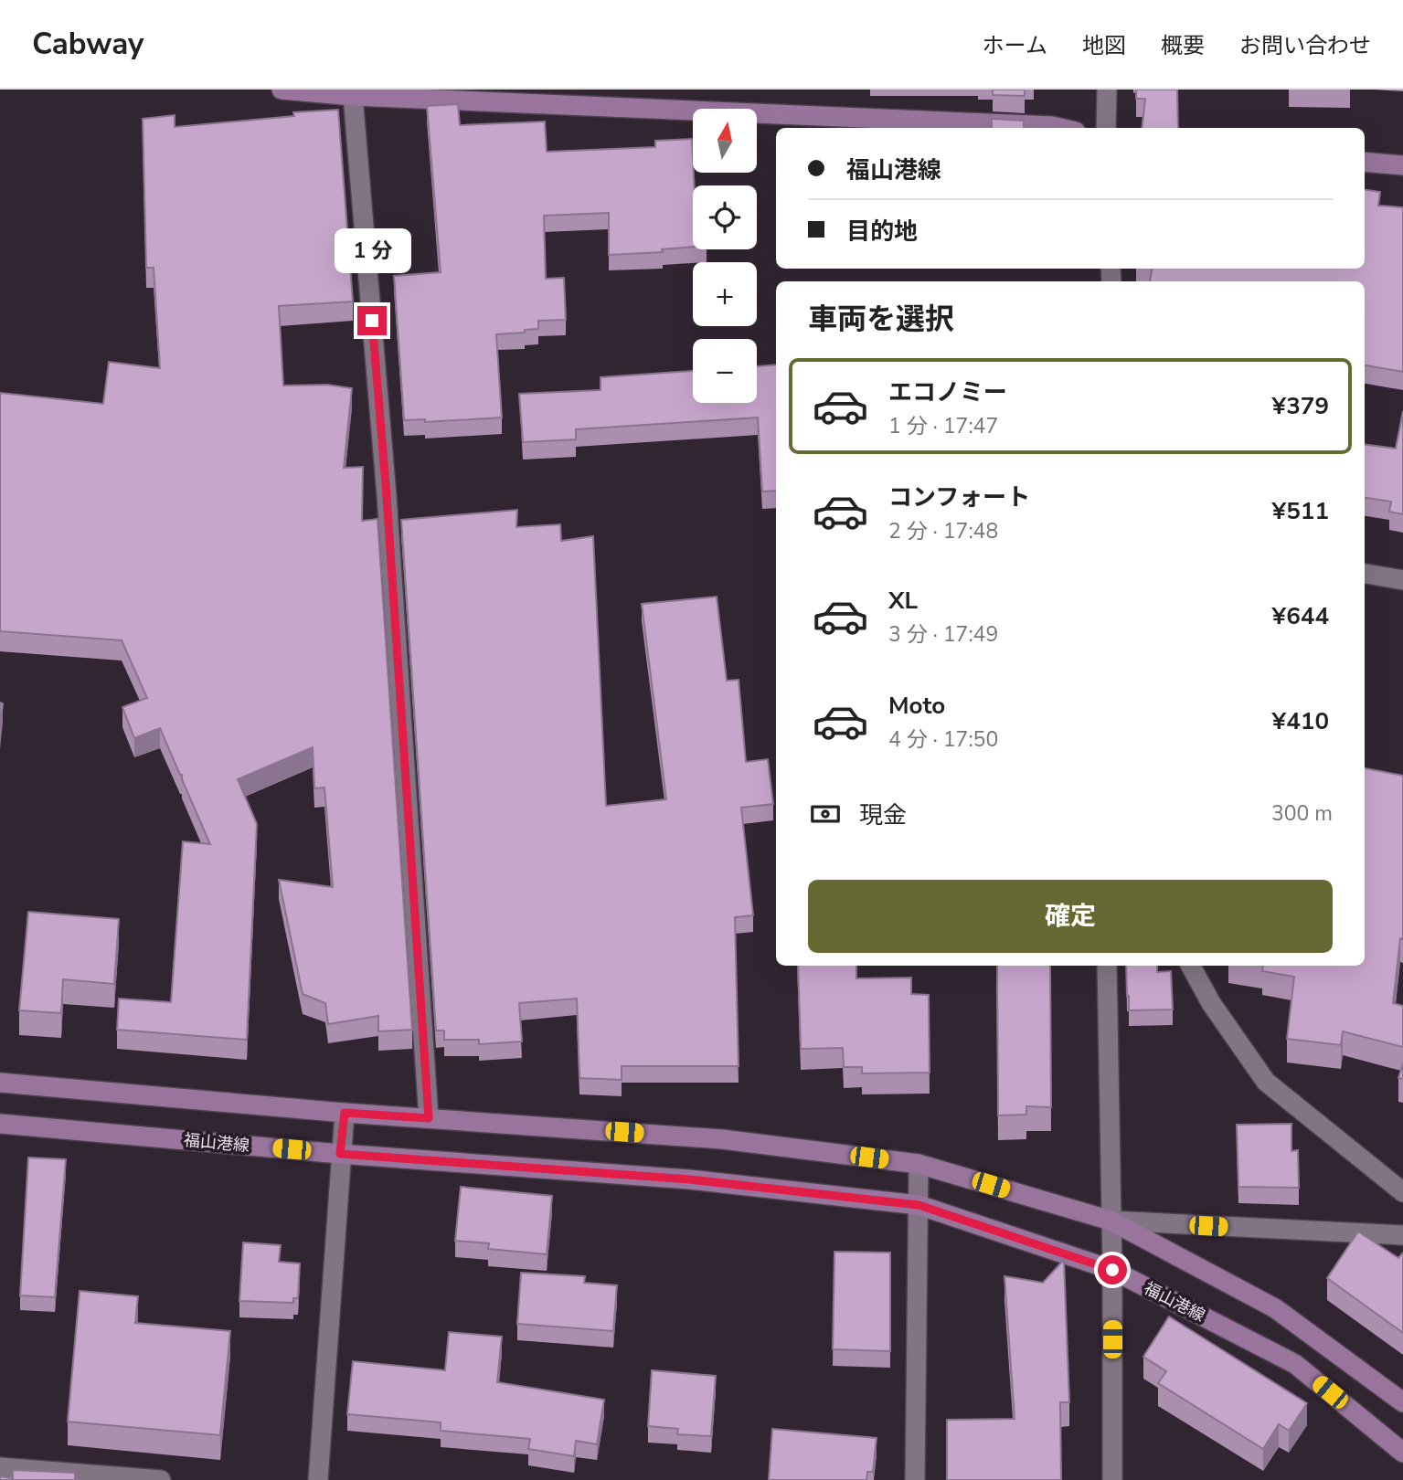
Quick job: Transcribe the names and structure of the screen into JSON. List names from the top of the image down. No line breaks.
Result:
{"streets":{"main road":["福山港線"]},"north":"top","page":{"header":"Cabway","nav":["ホーム","地図","概要","お問い合わせ"],"map_buttons":["+","−"],"banner":["福山港線","目的地"],"bubble":"1 分","heading":"車両を選択","list":[{"name":"エコノミー","note":"1 分 · 17:47","value":"¥379"},{"name":"コンフォート","note":"2 分 · 17:48","value":"¥511"},{"name":"XL","note":"3 分 · 17:49","value":"¥644"},{"name":"Moto","note":"4 分 · 17:50","value":"¥410"}],"pay":["現金","300 m"],"buttons":"確定"}}
